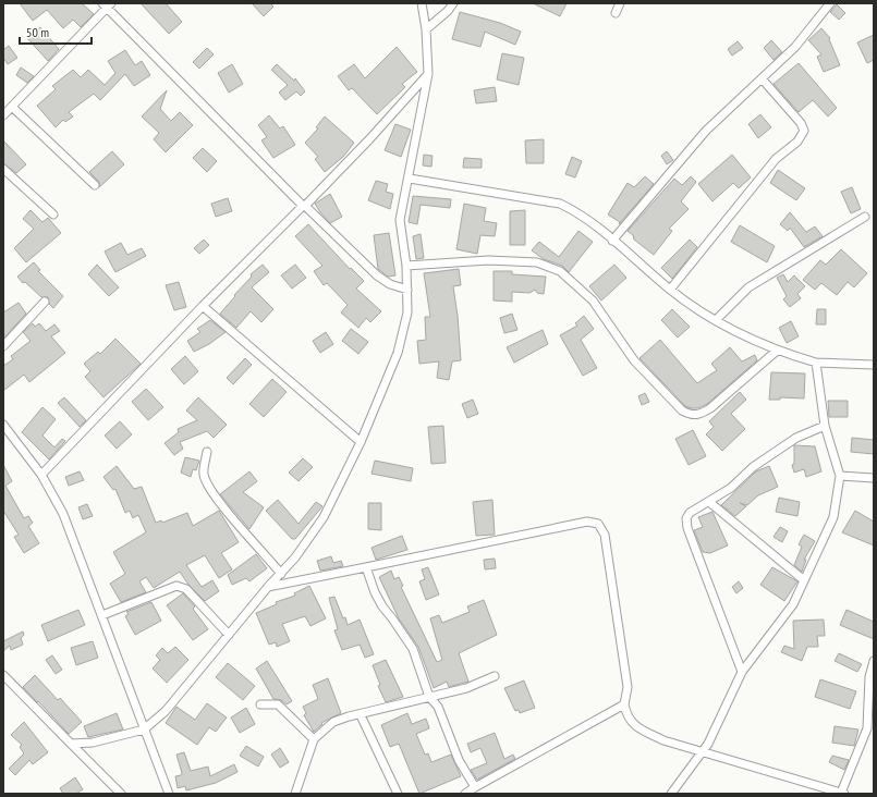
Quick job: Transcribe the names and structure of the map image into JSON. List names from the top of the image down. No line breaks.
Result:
{"scale_bar":"50 m"}
